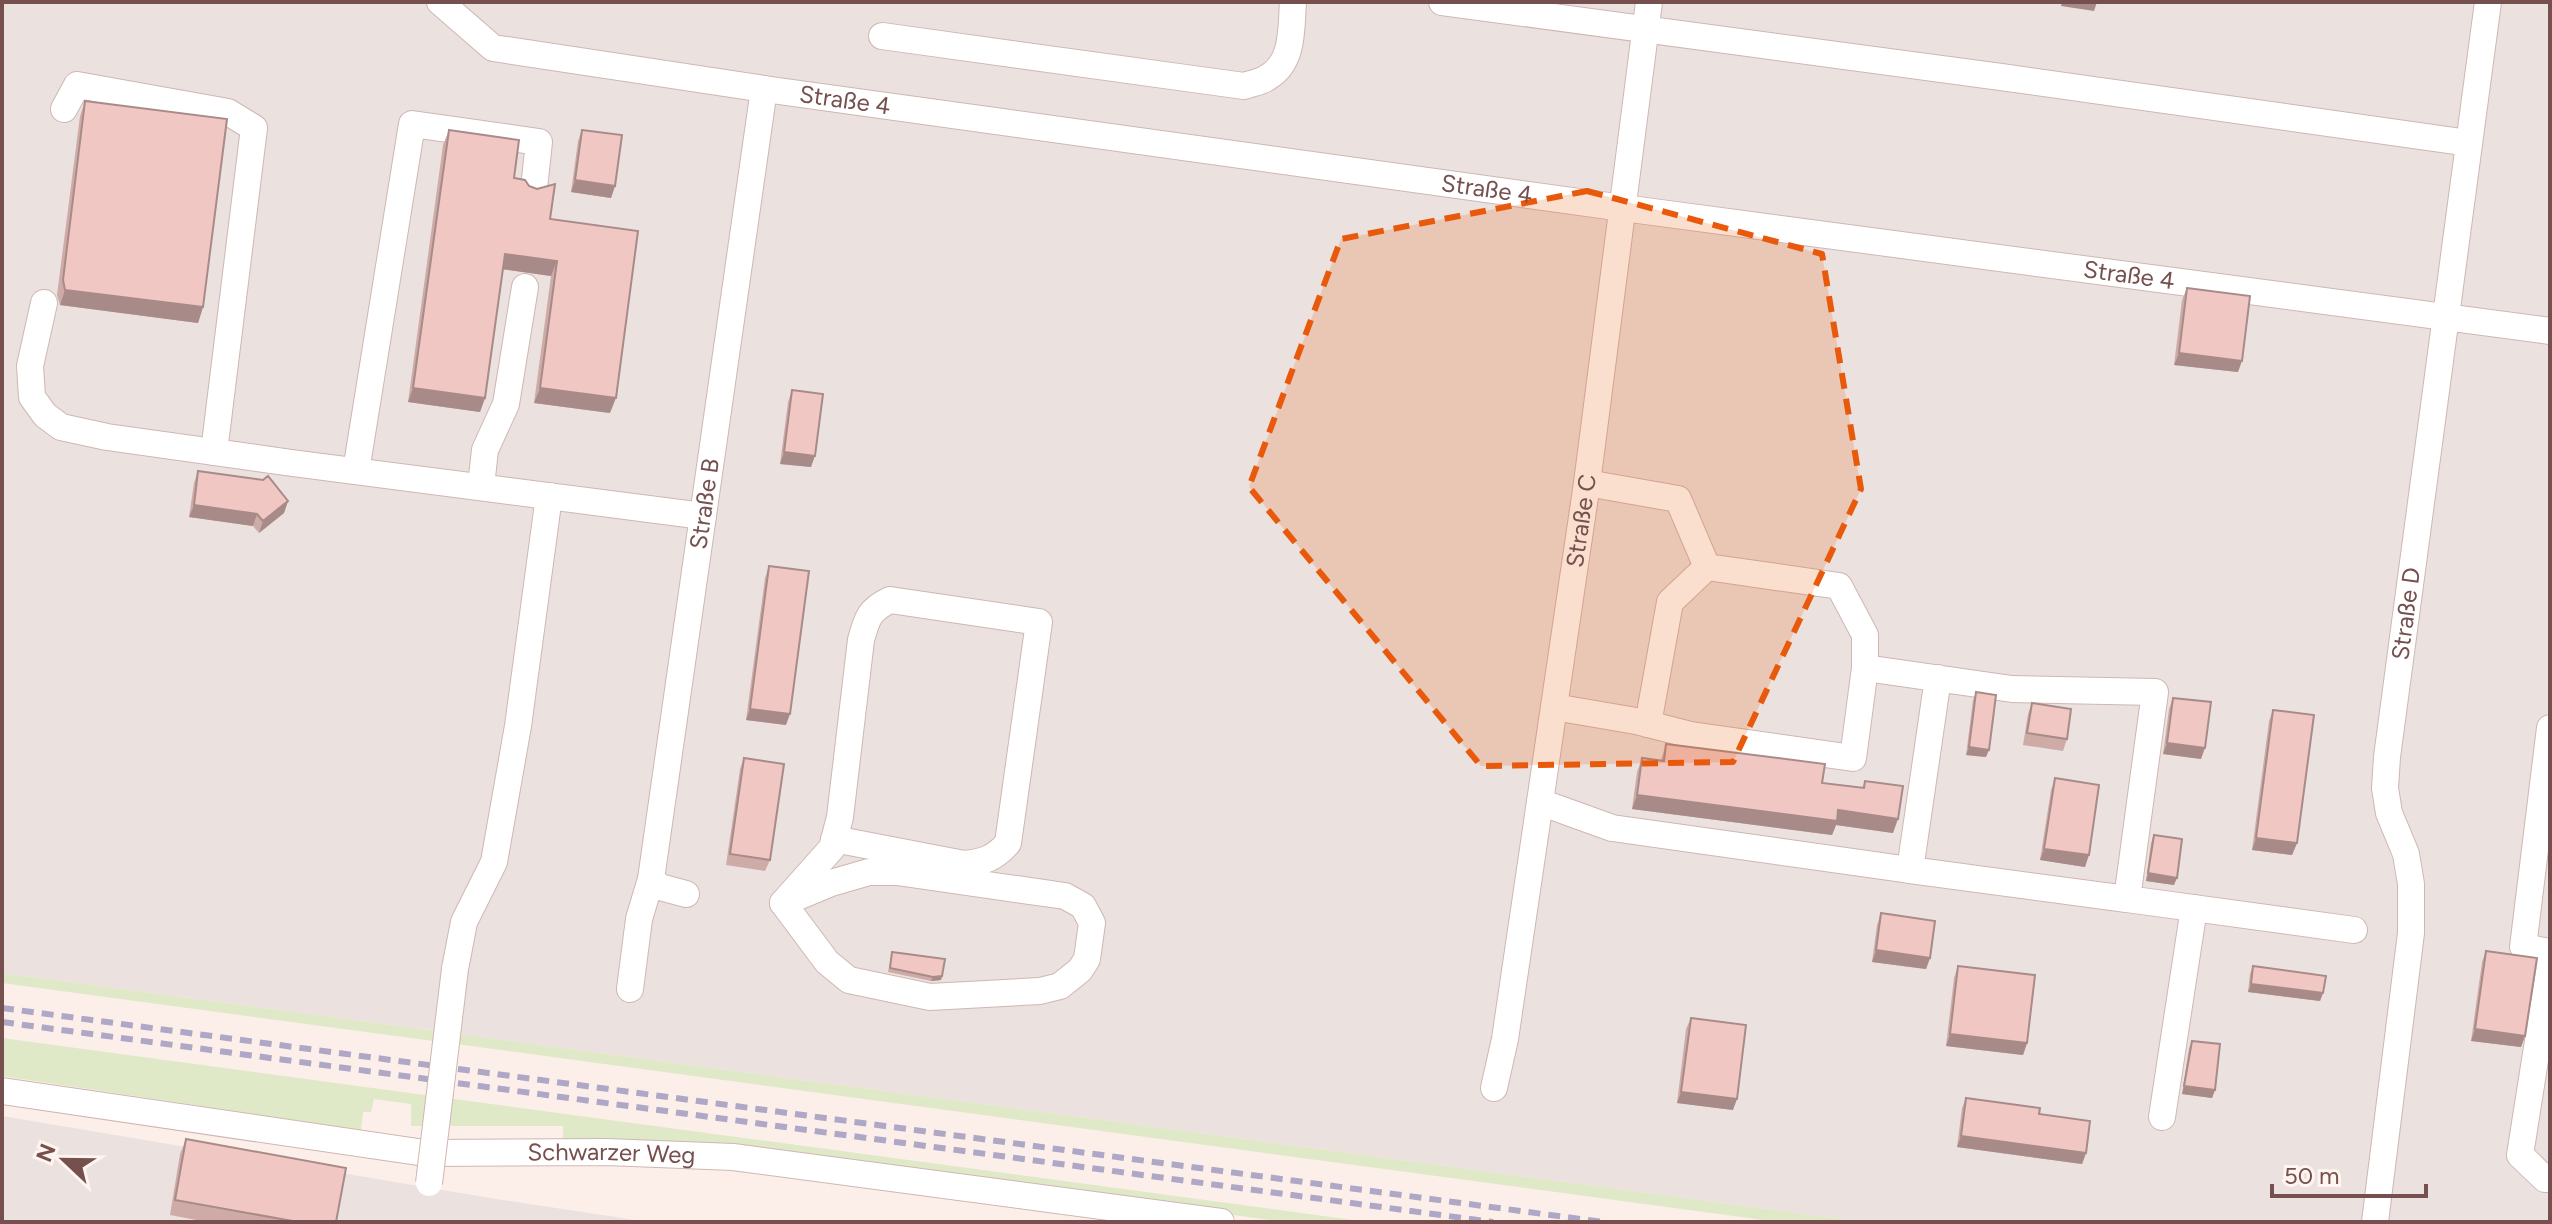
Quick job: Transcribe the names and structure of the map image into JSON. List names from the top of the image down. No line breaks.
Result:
{"streets":{"street":["Straße 4","Straße B","Straße C","Straße D","Schwarzer Weg"]},"crossings":[["Straße 4","Straße B"],["Straße 4","Straße C"],["Straße 4","Straße D"]],"scale_bar":"50 m","north":"left"}
